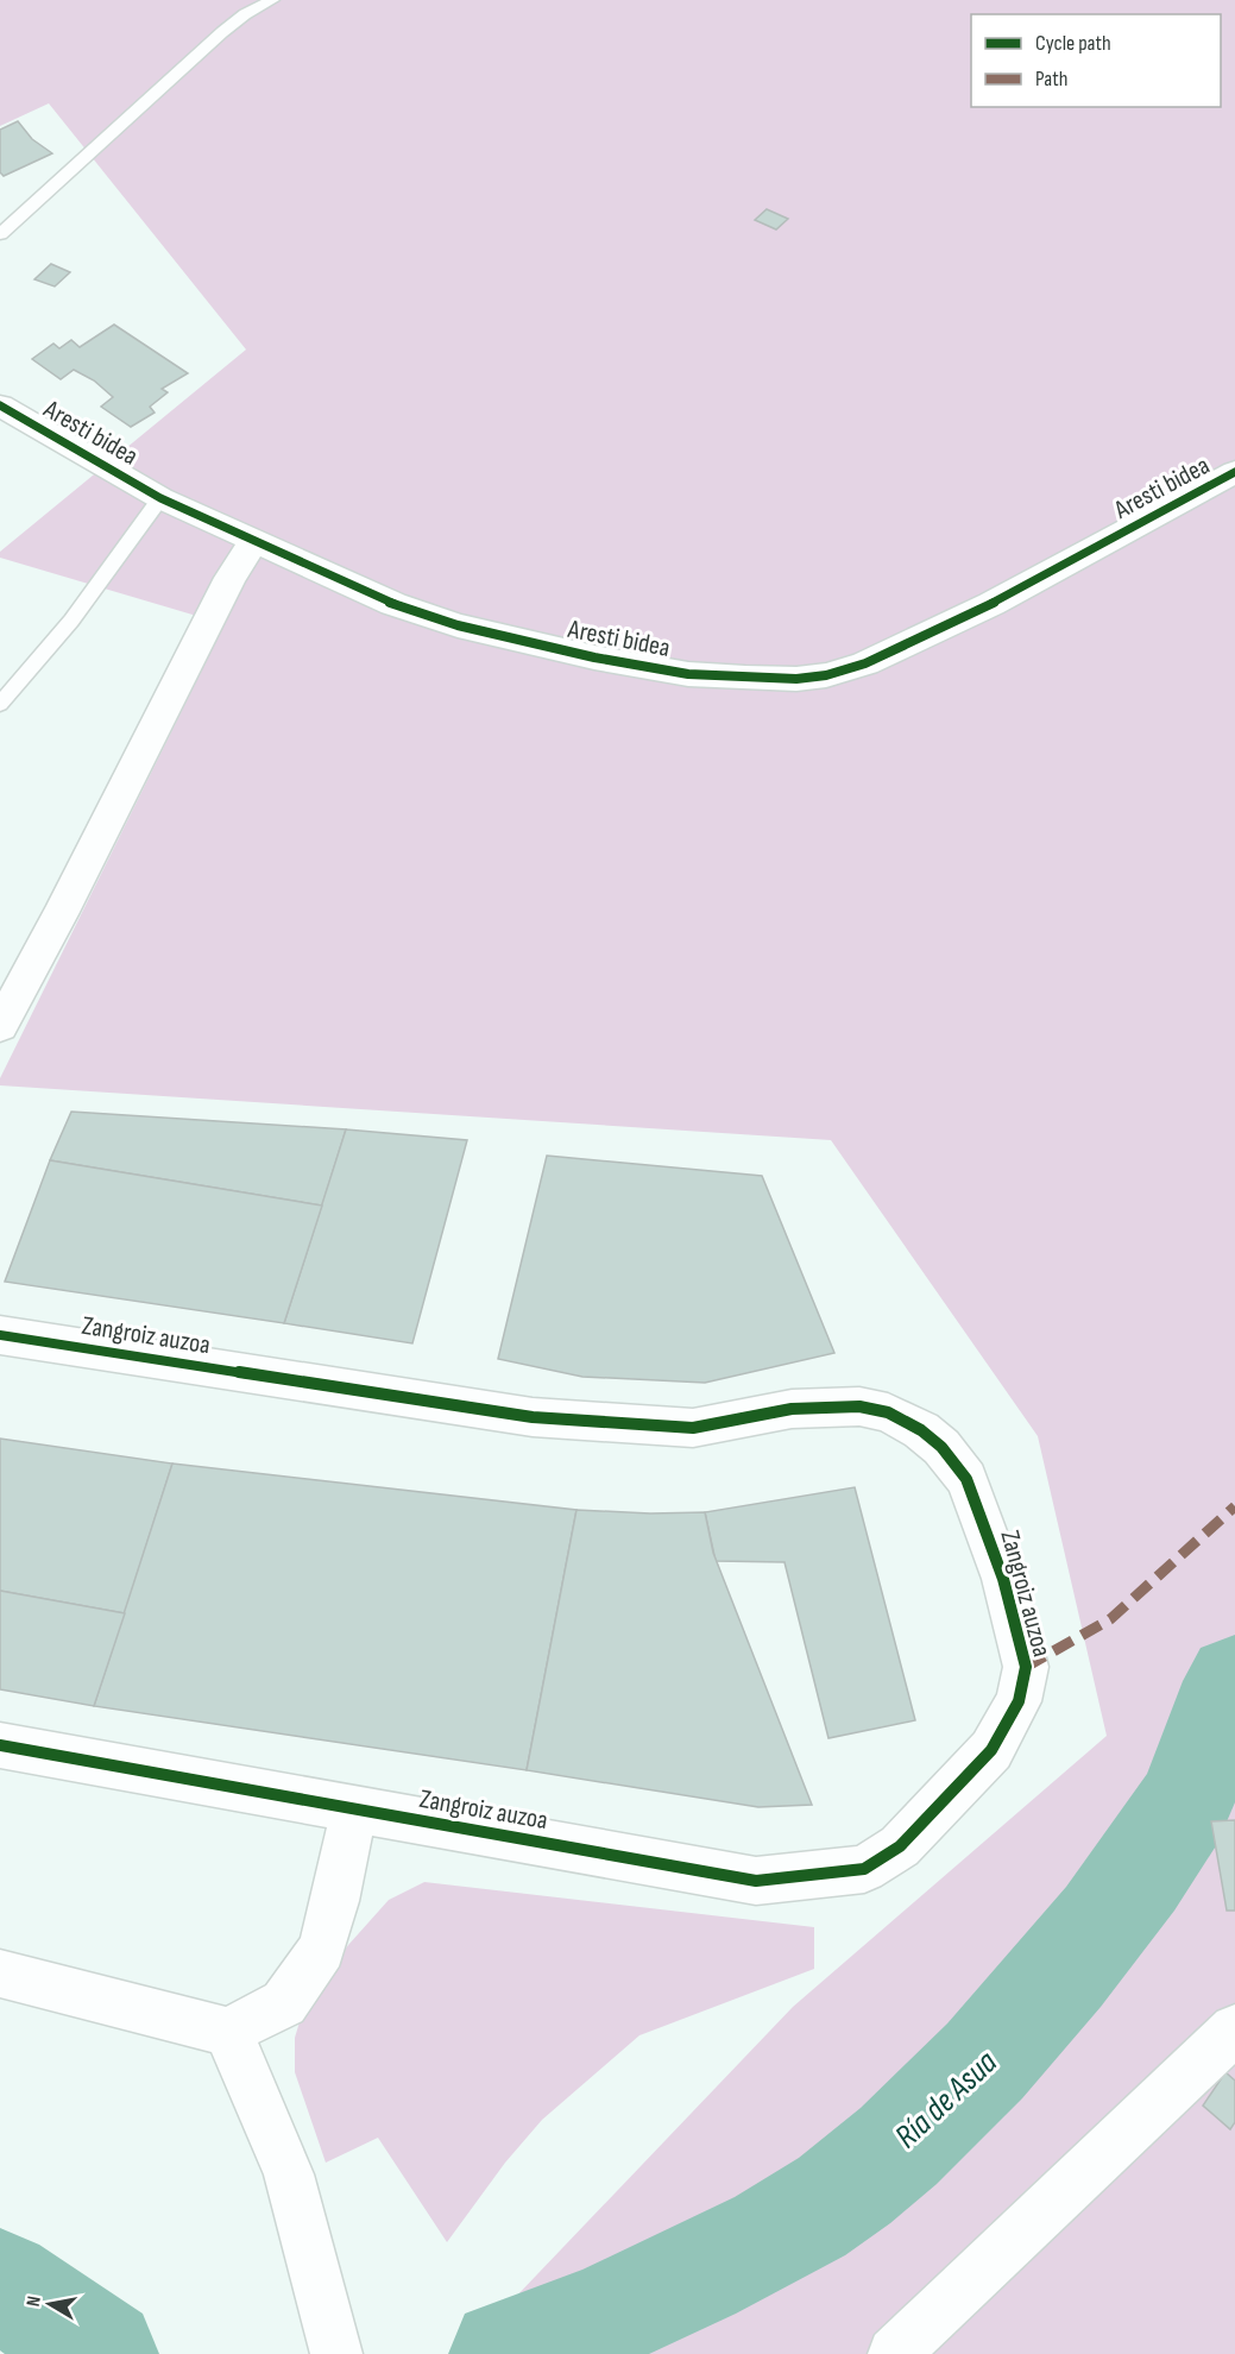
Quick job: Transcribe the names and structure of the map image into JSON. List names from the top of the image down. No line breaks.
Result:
{"streets":{"street":["Aresti bidea","Zangroiz auzoa"]},"water":["Ría de Asua"],"legend":["Cycle path","Path"],"north":"left"}
